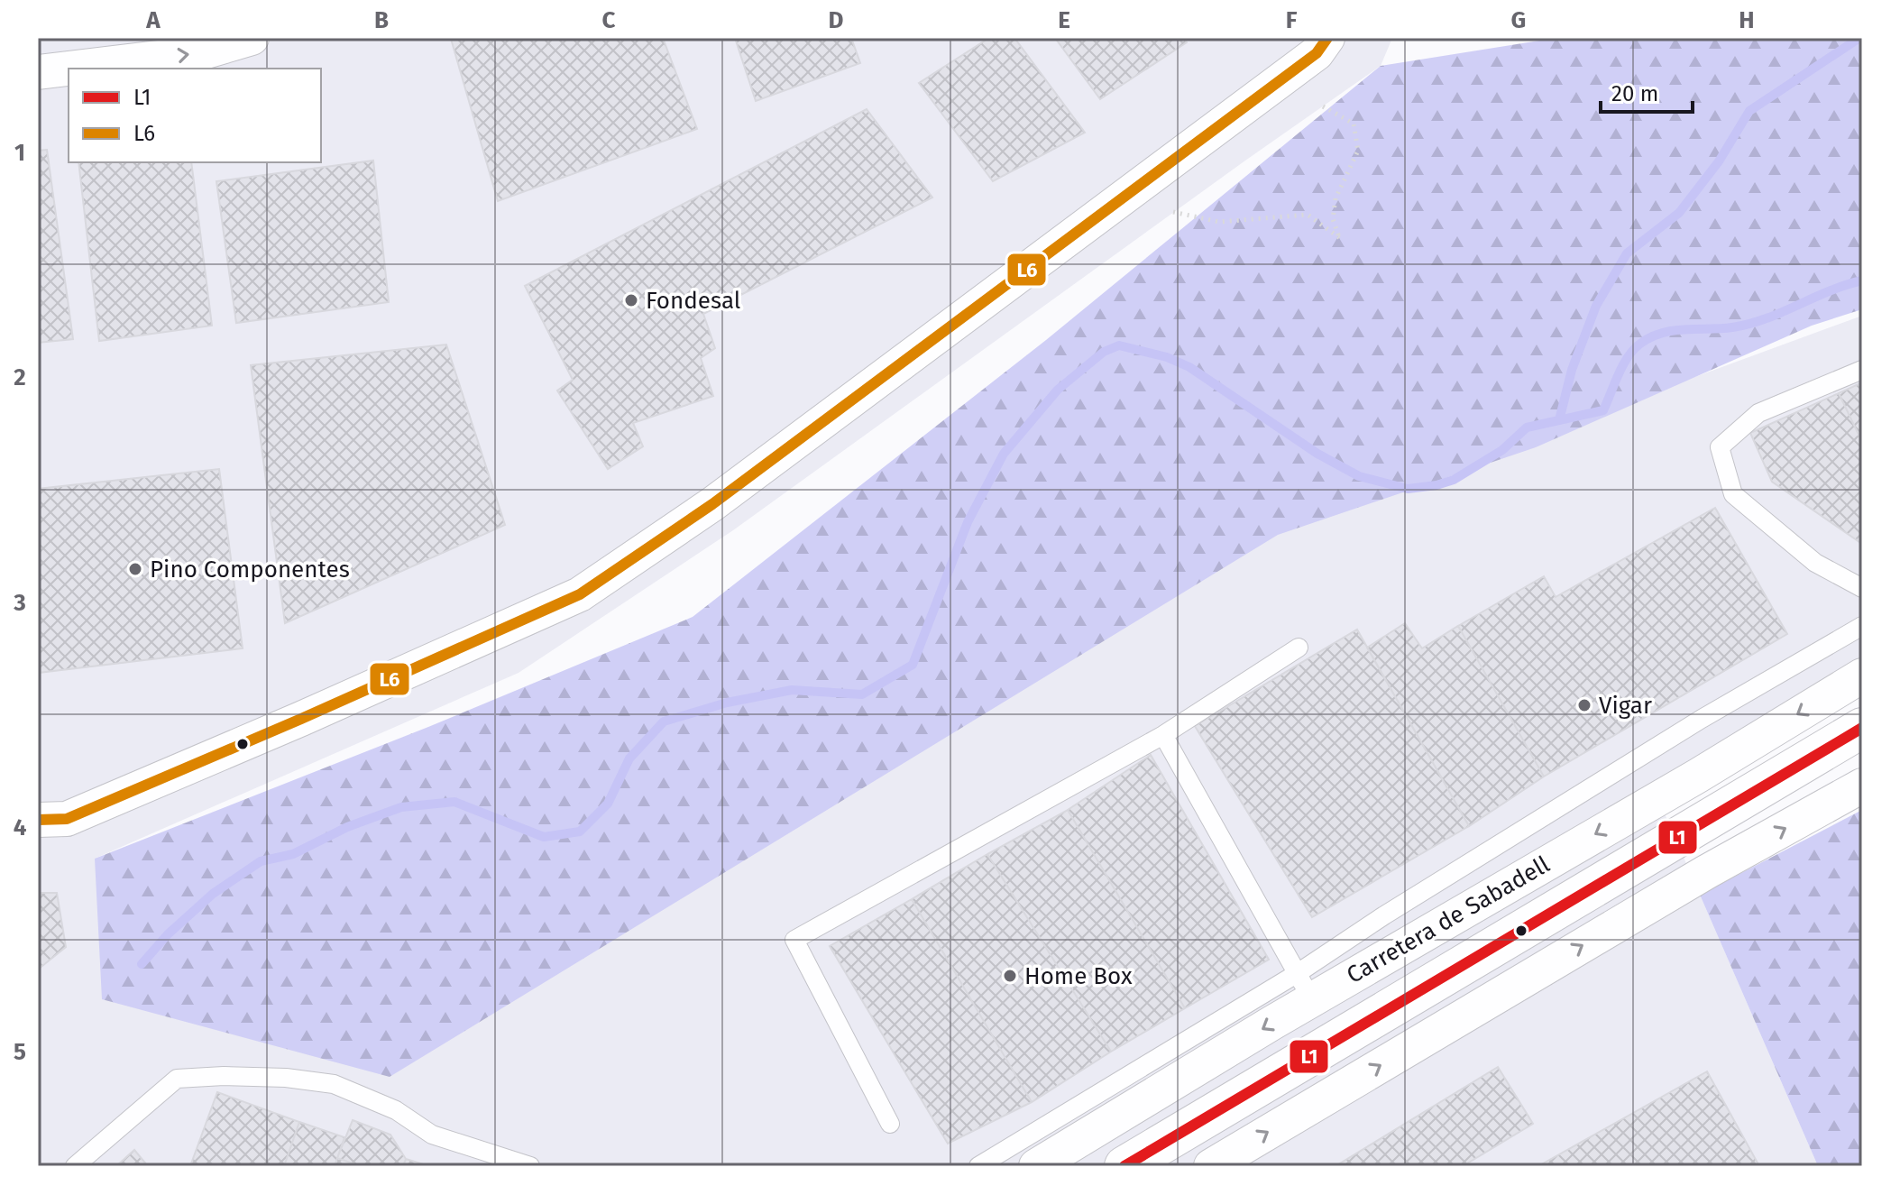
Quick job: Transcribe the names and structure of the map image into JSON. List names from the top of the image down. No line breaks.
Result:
{"streets":{"street":["Carretera de Sabadell"]},"places":["Fondesal","Pino Componentes","Vigar","Home Box"],"lines":["transit line L6","transit line L1"],"legend":["L1","L6"],"scale_bar":"20 m","grid":{"columns":["A","B","C","D","E","F","G","H"],"rows":["1","2","3","4","5"]}}
